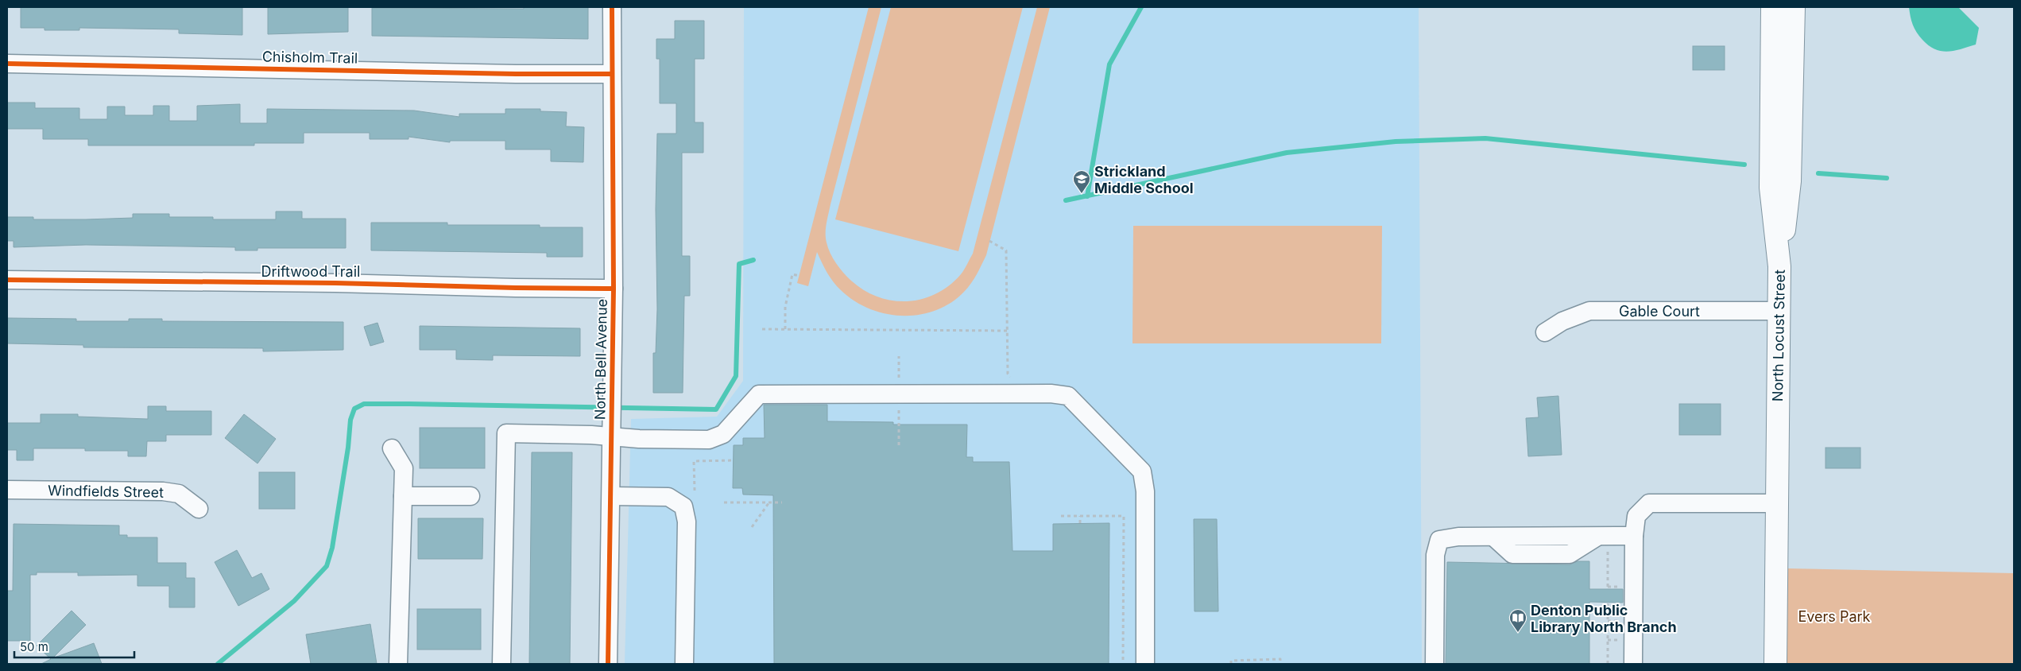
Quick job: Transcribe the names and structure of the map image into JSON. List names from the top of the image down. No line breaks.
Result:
{"streets":{"main road":["North Locust Street"],"street":["Chisholm Trail","Driftwood Trail","Gable Court","North Bell Avenue","Windfields Street"]},"crossings":[["Chisholm Trail","North Bell Avenue"],["Driftwood Trail","North Bell Avenue"],["Gable Court","North Locust Street"]],"parks":["Evers Park"],"places":{"school or university":["Strickland Middle School"],"library":["Denton Public Library North Branch"]},"scale_bar":"50 m"}
